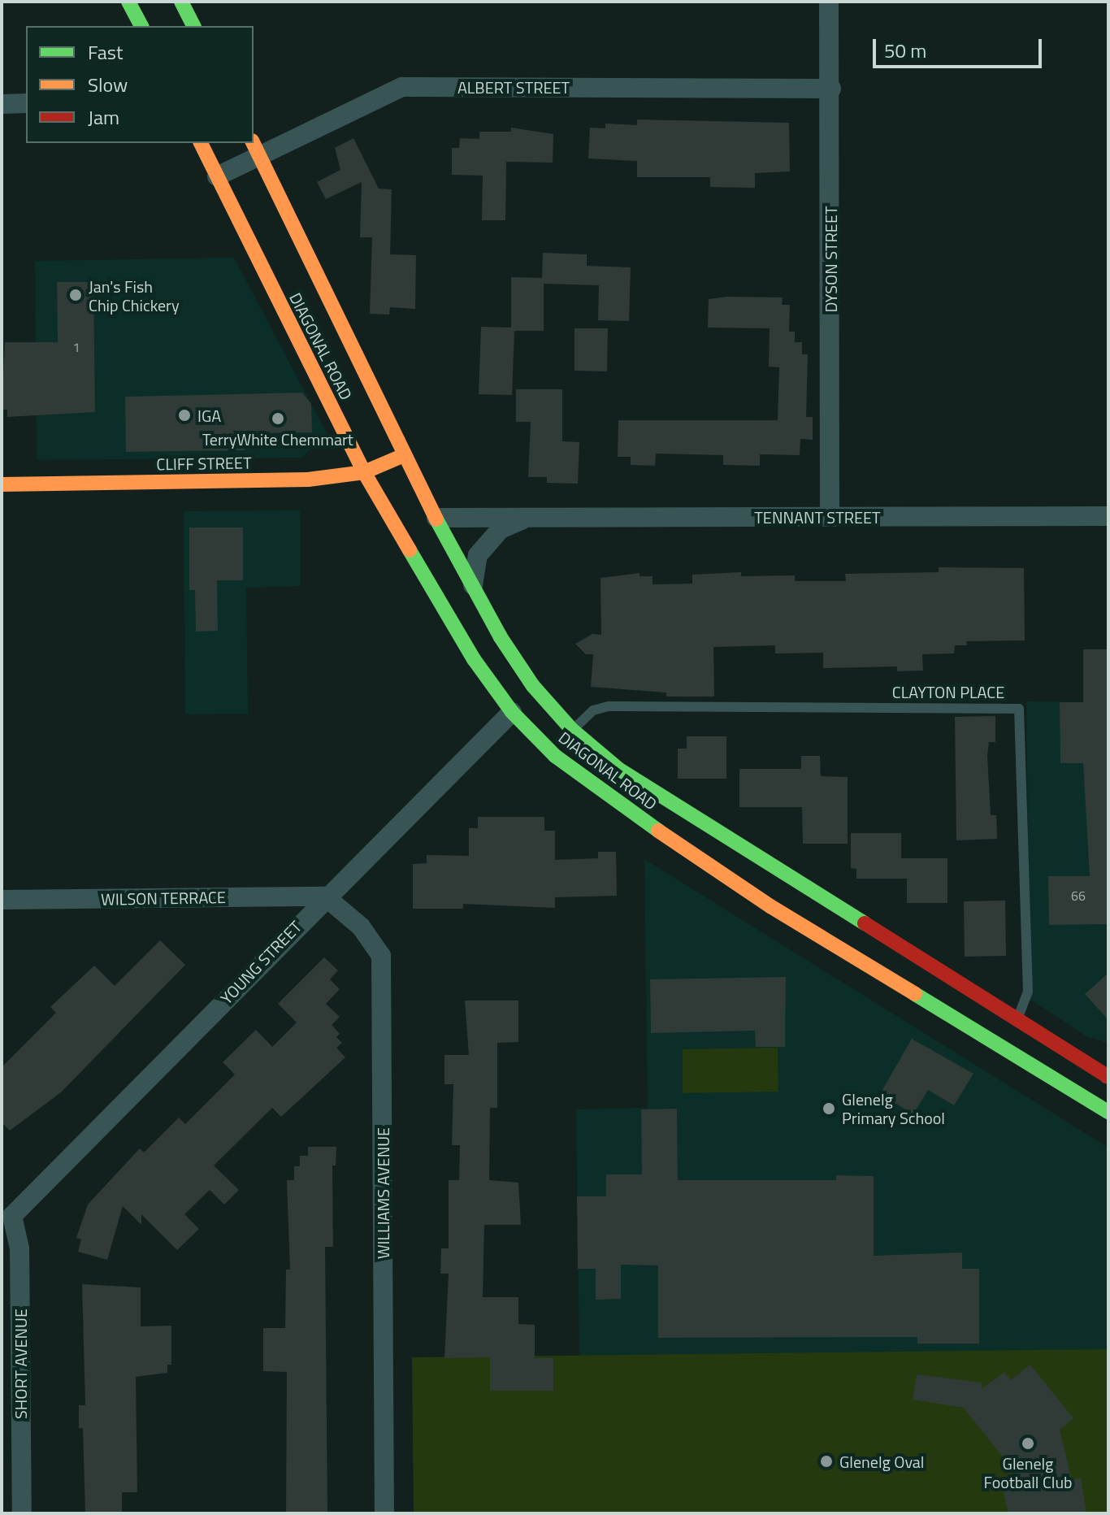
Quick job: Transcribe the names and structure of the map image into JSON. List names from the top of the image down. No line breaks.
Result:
{"streets":{"main road":["DIAGONAL ROAD","CLIFF STREET"],"street":["ALBERT STREET","DYSON STREET","TENNANT STREET","WILSON TERRACE","YOUNG STREET","WILLIAMS AVENUE","SHORT AVENUE"],"lane":["CLAYTON PLACE"]},"crossings":[["ALBERT STREET","DYSON STREET"],["ALBERT STREET","DIAGONAL ROAD"],["DYSON STREET","TENNANT STREET"],["DIAGONAL ROAD","CLIFF STREET"],["DIAGONAL ROAD","TENNANT STREET"],["DIAGONAL ROAD","CLAYTON PLACE"],["DIAGONAL ROAD","YOUNG STREET"],["WILSON TERRACE","YOUNG STREET"],["WILSON TERRACE","WILLIAMS AVENUE"],["YOUNG STREET","WILLIAMS AVENUE"],["YOUNG STREET","SHORT AVENUE"]],"places":["Jan's Fish Chip Chickery","IGA","TerryWhite Chemmart","Glenelg Primary School","Glenelg Football Club","Glenelg Oval"],"house_numbers":["1","66"],"legend":["Fast","Slow","Jam"],"scale_bar":"50 m"}
